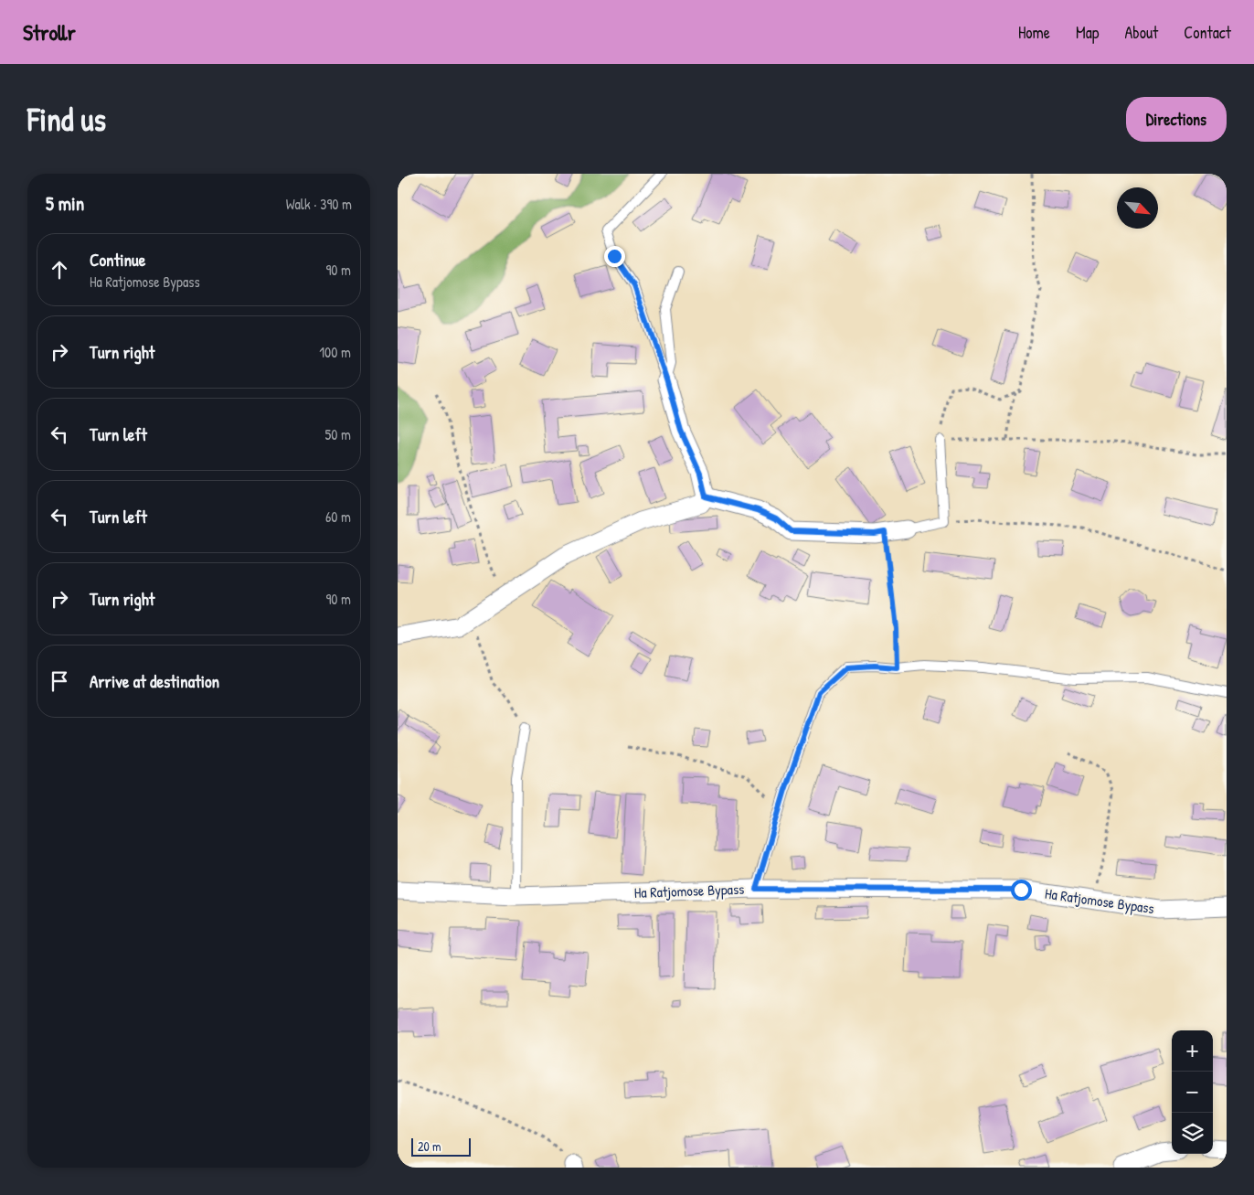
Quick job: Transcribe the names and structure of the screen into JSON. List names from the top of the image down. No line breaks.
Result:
{"streets":{"street":["Ha Ratjomose Bypass"]},"scale_bar":"20 m","north":"bottom right","page":{"header":"Strollr","nav":["Home","Map","About","Contact"],"buttons":"Directions","title":"Find us","heading":["5 min","Walk · 390 m"],"list":[["Continue","Ha Ratjomose Bypass","90 m"],["Turn right","100 m"],["Turn left","50 m"],["Turn left","60 m"],["Turn right","90 m"],"Arrive at destination"],"map_buttons":["+","−"],"scale":"20 m"}}
